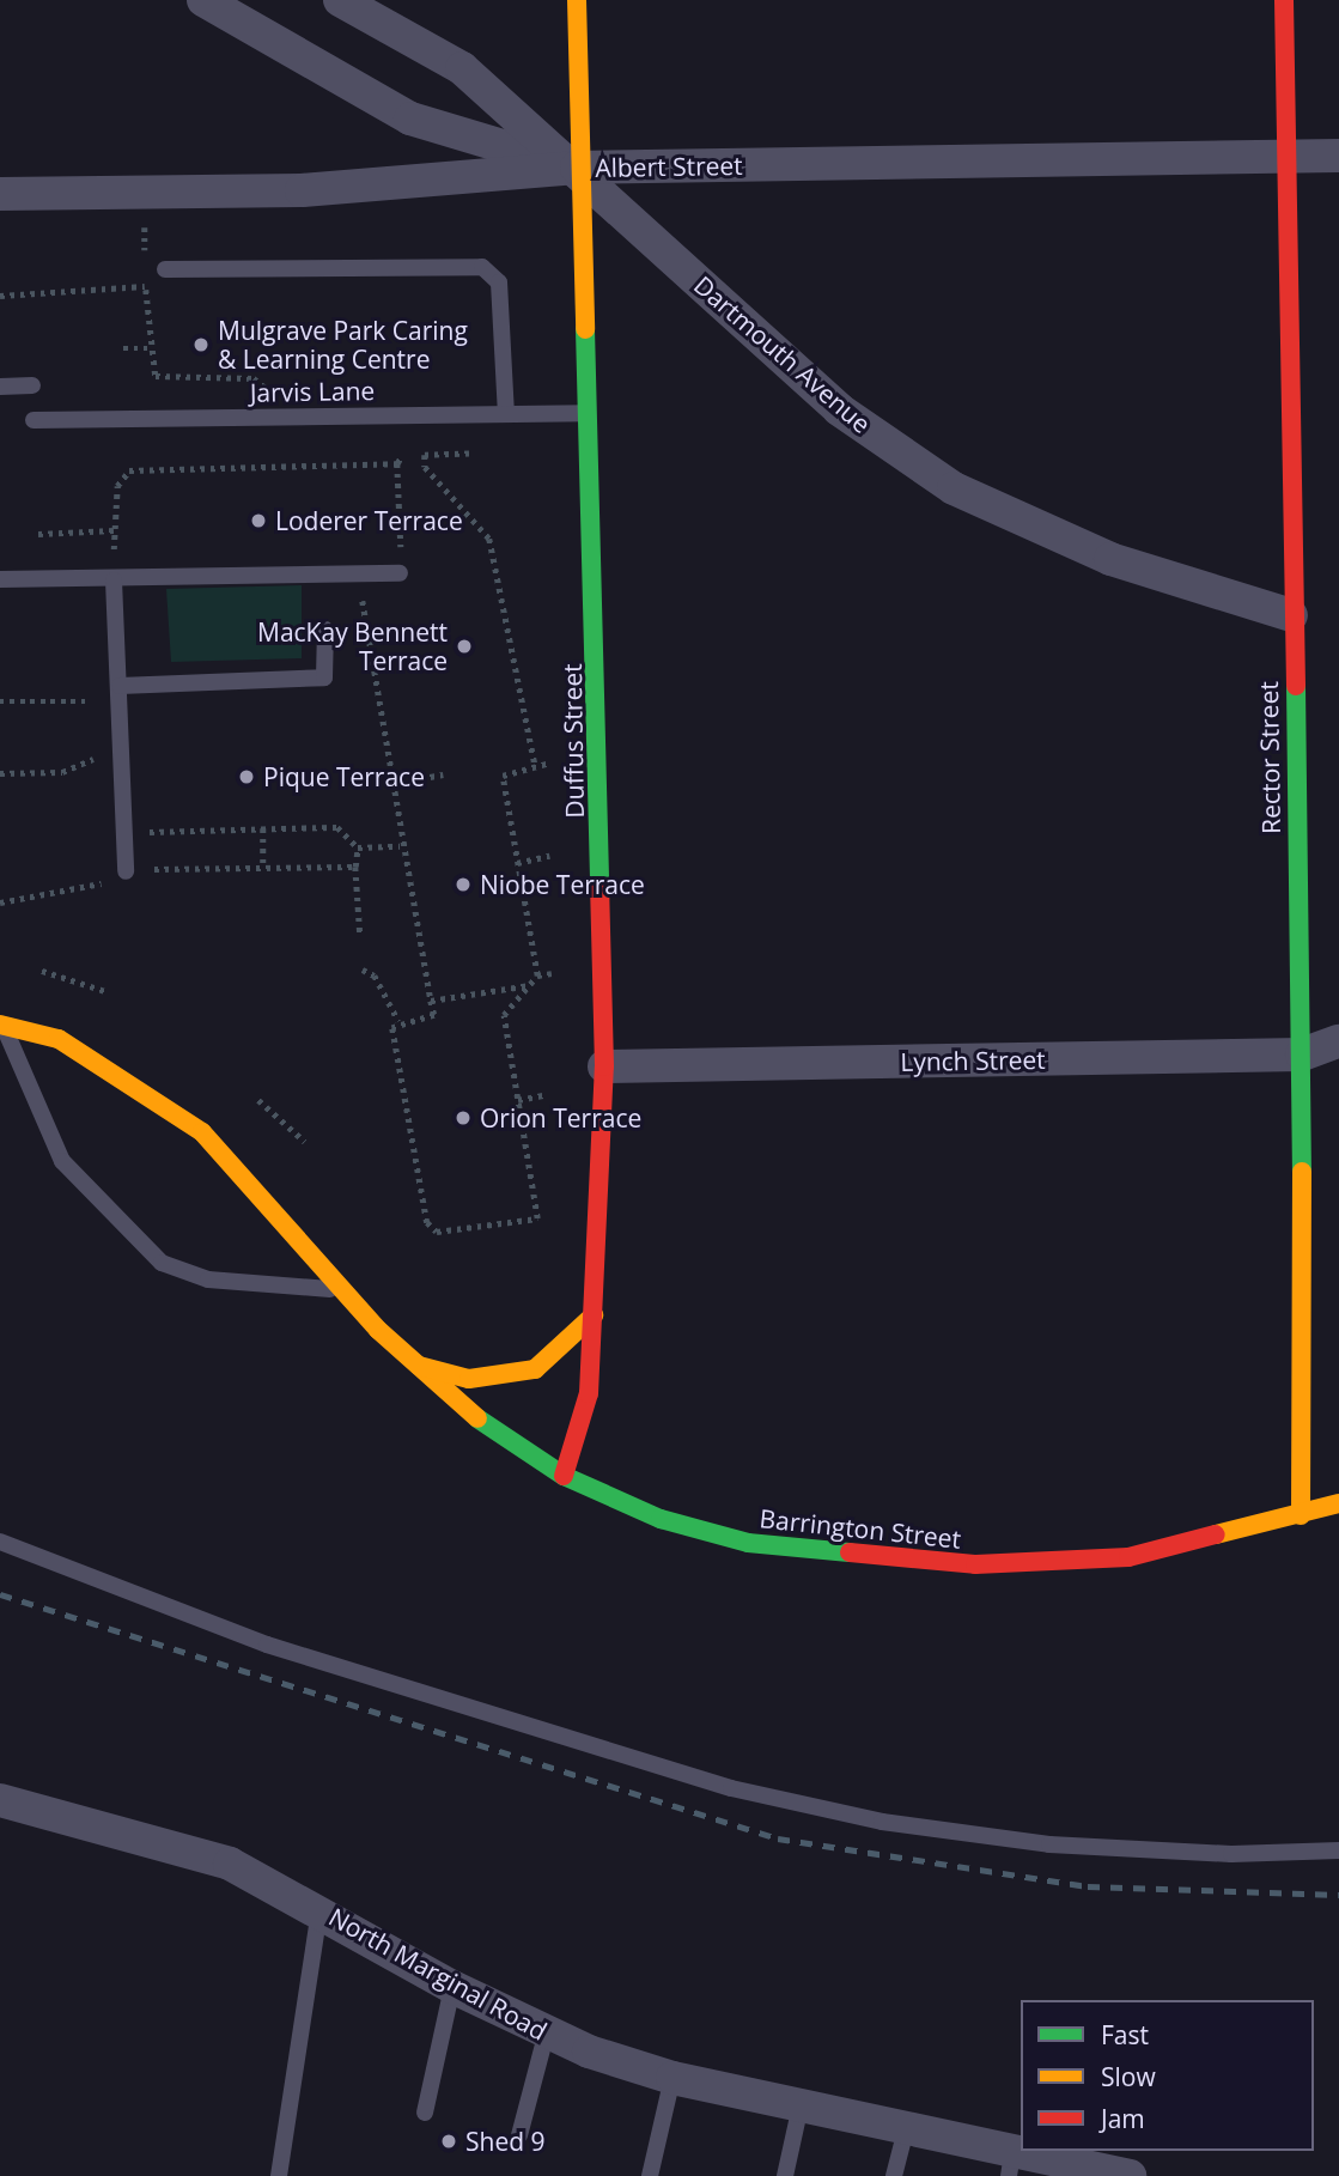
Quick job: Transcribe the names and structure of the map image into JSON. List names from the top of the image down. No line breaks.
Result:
{"streets":{"street":["Albert Street","Dartmouth Avenue","Duffus Street","Rector Street","Lynch Street","Barrington Street","North Marginal Road"],"lane":["Jarvis Lane"]},"crossings":[["Albert Street","Dartmouth Avenue"],["Albert Street","Duffus Street"],["Albert Street","Rector Street"],["Dartmouth Avenue","Duffus Street"],["Dartmouth Avenue","Rector Street"],["Jarvis Lane","Duffus Street"],["Duffus Street","Lynch Street"],["Duffus Street","Barrington Street"],["Rector Street","Lynch Street"],["Rector Street","Barrington Street"]],"places":["Mulgrave Park Caring & Learning Centre","Loderer Terrace","MacKay Bennett Terrace","Pique Terrace","Niobe Terrace","Orion Terrace","Shed 9"],"legend":["Fast","Slow","Jam"]}
